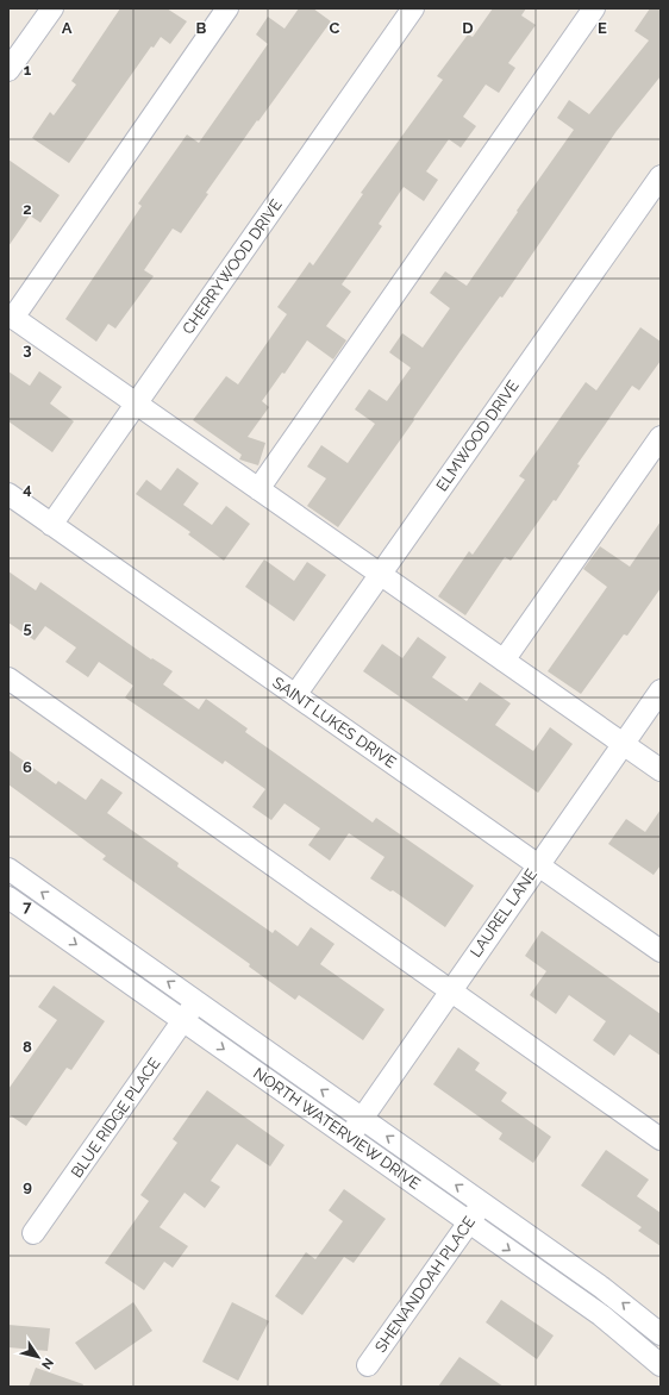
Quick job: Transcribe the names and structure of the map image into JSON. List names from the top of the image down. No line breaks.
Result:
{"streets":{"street":["CHERRYWOOD DRIVE","ELMWOOD DRIVE","SAINT LUKES DRIVE","LAUREL LANE","BLUE RIDGE PLACE","NORTH WATERVIEW DRIVE","SHENANDOAH PLACE"]},"crossings":[["CHERRYWOOD DRIVE","SAINT LUKES DRIVE"],["ELMWOOD DRIVE","SAINT LUKES DRIVE"],["SAINT LUKES DRIVE","LAUREL LANE"],["LAUREL LANE","NORTH WATERVIEW DRIVE"],["BLUE RIDGE PLACE","NORTH WATERVIEW DRIVE"],["NORTH WATERVIEW DRIVE","SHENANDOAH PLACE"]],"north":"bottom right","grid":{"columns":["A","B","C","D","E"],"rows":["1","2","3","4","5","6","7","8","9"]}}
